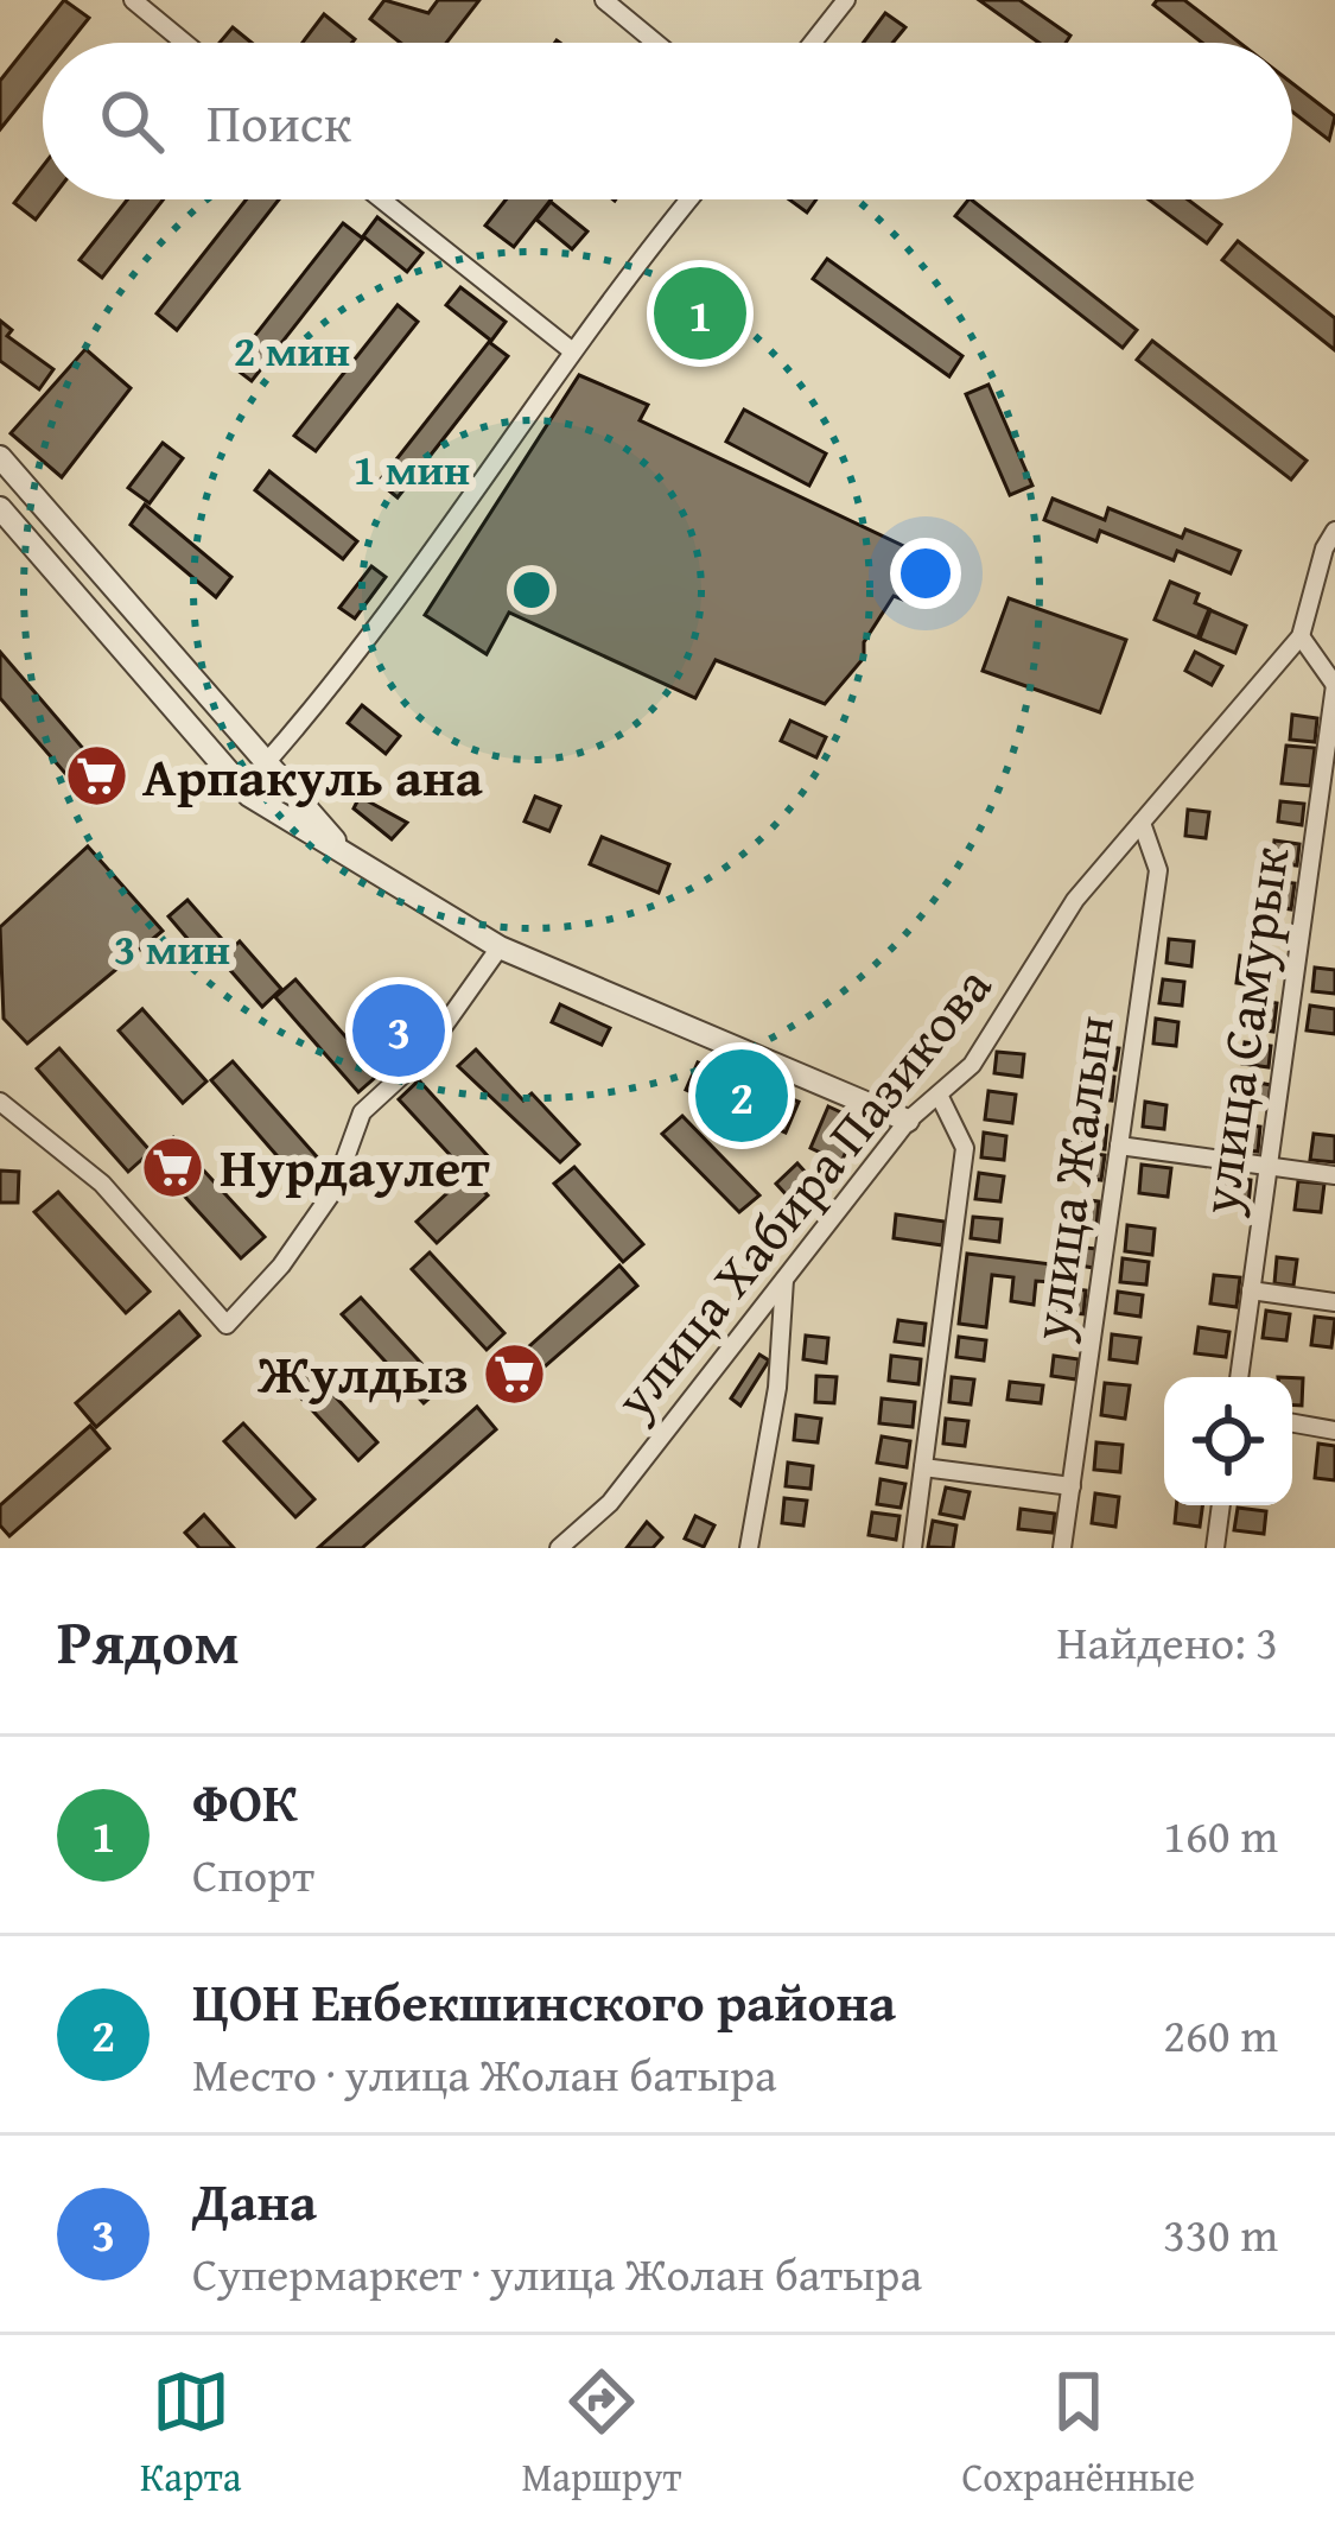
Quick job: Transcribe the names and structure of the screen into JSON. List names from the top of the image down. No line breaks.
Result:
{"streets":{"street":["улица Самурык","улица Жалын","улица Хабира Пазикова"]},"crossings":[["улица Самурык","улица Хабира Пазикова"],["улица Жалын","улица Хабира Пазикова"]],"places":{"supermarket":["Арпакуль ана","Нурдаулет","Жулдыз"]},"page":{"search":"Поиск","pins":["1","3","2"],"heading":["Рядом","Найдено: 3"],"list":[{"mark":"1","name":"ФОК","note":"Спорт","value":"160 m"},{"mark":"2","name":"ЦОН Енбекшинского района","note":"Место · улица Жолан батыра","value":"260 m"},{"mark":"3","name":"Дана","note":"Супермаркет · улица Жолан батыра","value":"330 m"}],"nav":["Карта","Маршрут","Сохранённые"]},"rings":["2 мин","1 мин","3 мин"]}
